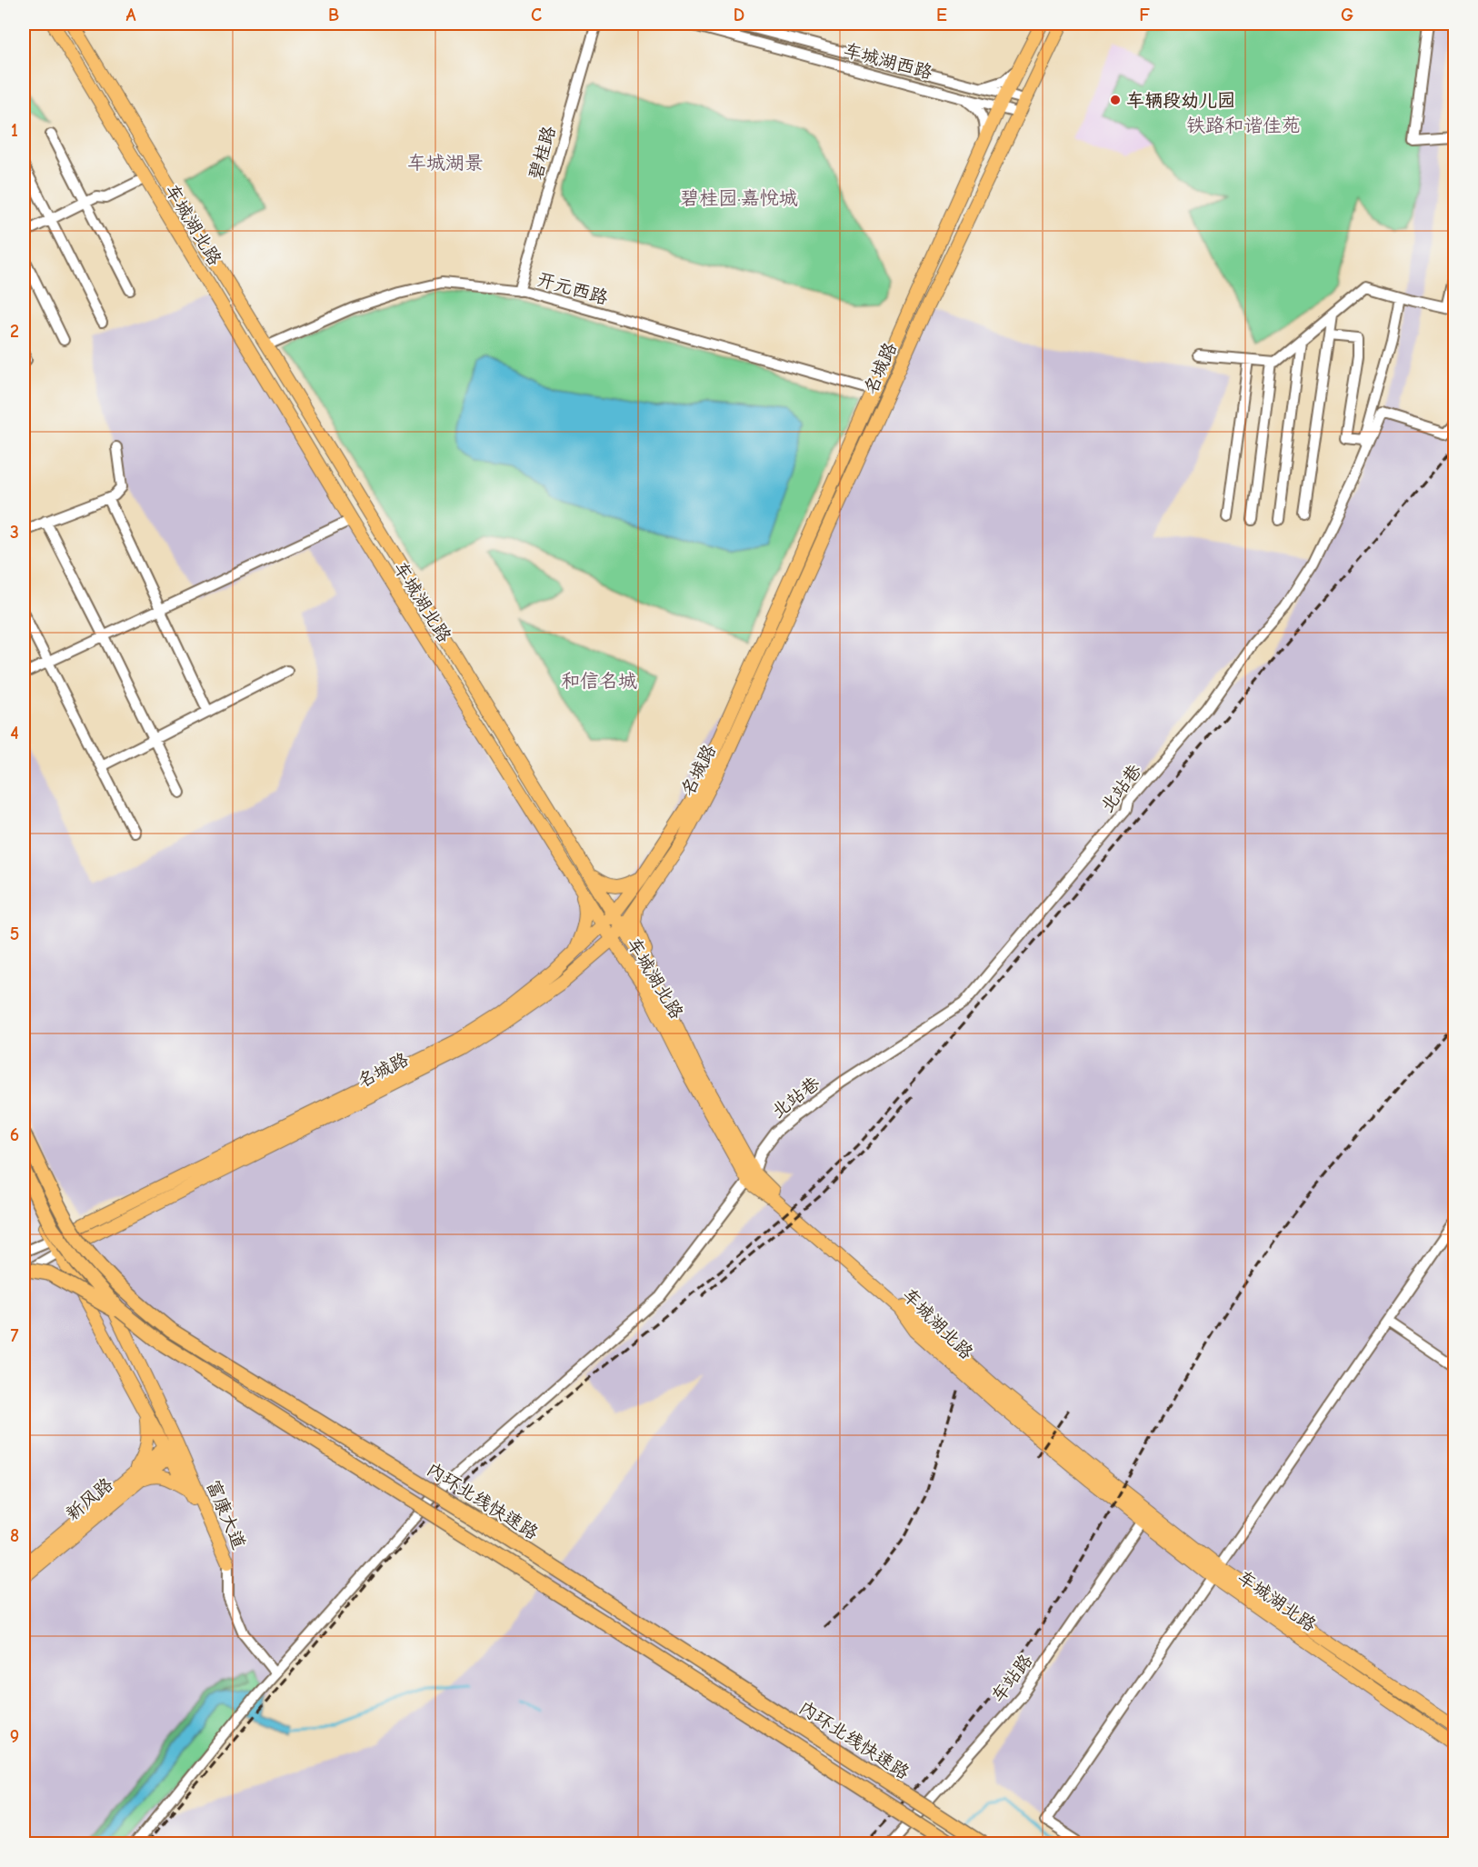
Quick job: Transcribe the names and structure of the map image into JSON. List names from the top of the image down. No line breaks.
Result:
{"streets":{"highway":["内环北线快速路"],"main road":["车城湖北路","名城路","新风路","富康大道"],"street":["车城湖西路","碧桂路","开元西路","北站巷","车站路"]},"crossings":[["车城湖西路","名城路"],["碧桂路","开元西路"],["车城湖北路","开元西路"],["车城湖北路","名城路"],["车城湖北路","北站巷"],["车城湖北路","车站路"],["开元西路","名城路"],["名城路","富康大道"],["新风路","富康大道"]],"districts":["铁路和谐佳苑","车城湖景","碧桂园·嘉悦城","和信名城"],"places":["车辆段幼儿园"],"grid":{"columns":["A","B","C","D","E","F","G"],"rows":["1","2","3","4","5","6","7","8","9"]}}
